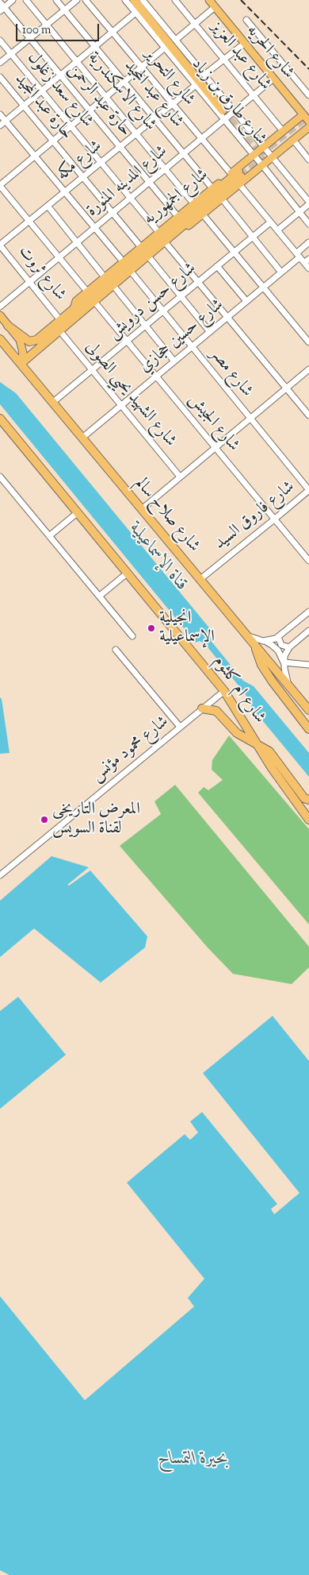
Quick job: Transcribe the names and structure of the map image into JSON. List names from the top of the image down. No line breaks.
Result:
{"streets":{"highway":["شارع الجمهوريه","شارع صلاح سالم","شارع ام كلثوم"],"main road":["شارع الحريه"],"street":["شارع عبد العزيز","شارع التحرير","شارع سعد زغلول","شارع الاسكندرية","شارع عبد المجيد","حارة عبد الرحمن","شارع طارق بن زياد","حارة عبد المجيد","شارع مكه","شارع المدينه المنورة","شارع ثروت","شارع حسن درويش","شارع حسين حجازي","شارع مصر","شارع الشهيد يحيي الصولى","شارع الجيش","شارع فاروق السيد","شارع محمود مؤنس"]},"crossings":[["شارع الحريه","شارع المدينه المنورة"],["شارع الحريه","شارع الجمهوريه"],["شارع عبد العزيز","شارع المدينه المنورة"],["شارع عبد العزيز","شارع الجمهوريه"],["شارع التحرير","شارع مكه"],["شارع التحرير","شارع المدينه المنورة"],["شارع التحرير","شارع الجمهوريه"],["شارع التحرير","شارع حسن درويش"],["شارع التحرير","شارع حسين حجازي"],["شارع سعد زغلول","شارع مكه"],["شارع سعد زغلول","شارع المدينه المنورة"],["شارع سعد زغلول","شارع الجمهوريه"],["شارع الاسكندرية","شارع مكه"],["شارع الاسكندرية","شارع المدينه المنورة"],["شارع الاسكندرية","شارع الجمهوريه"],["شارع عبد المجيد","شارع مكه"],["شارع عبد المجيد","شارع المدينه المنورة"],["شارع عبد المجيد","شارع الجمهوريه"],["حارة عبد الرحمن","شارع مكه"],["حارة عبد الرحمن","شارع المدينه المنورة"],["حارة عبد الرحمن","شارع الجمهوريه"],["شارع طارق بن زياد","شارع مكه"],["شارع طارق بن زياد","شارع المدينه المنورة"],["شارع طارق بن زياد","شارع الجمهوريه"],["حارة عبد المجيد","شارع مكه"],["حارة عبد المجيد","شارع المدينه المنورة"],["حارة عبد المجيد","شارع الجمهوريه"],["شارع مكه","شارع ثروت"],["شارع المدينه المنورة","شارع ثروت"],["شارع الجمهوريه","شارع ثروت"],["شارع الجمهوريه","شارع مصر"],["شارع الجمهوريه","شارع الشهيد يحيي الصولى"],["شارع الجمهوريه","شارع الجيش"],["شارع الجمهوريه","شارع صلاح سالم"],["شارع حسن درويش","شارع مصر"],["شارع حسن درويش","شارع الشهيد يحيي الصولى"],["شارع حسن درويش","شارع الجيش"],["شارع حسن درويش","شارع صلاح سالم"],["شارع حسين حجازي","شارع مصر"],["شارع حسين حجازي","شارع الشهيد يحيي الصولى"],["شارع حسين حجازي","شارع الجيش"],["شارع حسين حجازي","شارع صلاح سالم"],["شارع مصر","شارع فاروق السيد"],["شارع الجيش","شارع فاروق السيد"],["شارع صلاح سالم","شارع فاروق السيد"],["شارع ام كلثوم","شارع محمود مؤنس"]],"water":["قناة الإسماعيلية","بحيرة التمساح"],"places":["انجيلية الإسماعيلية","المعرض التاريخى لقناة السويس"],"scale_bar":"100 m"}
